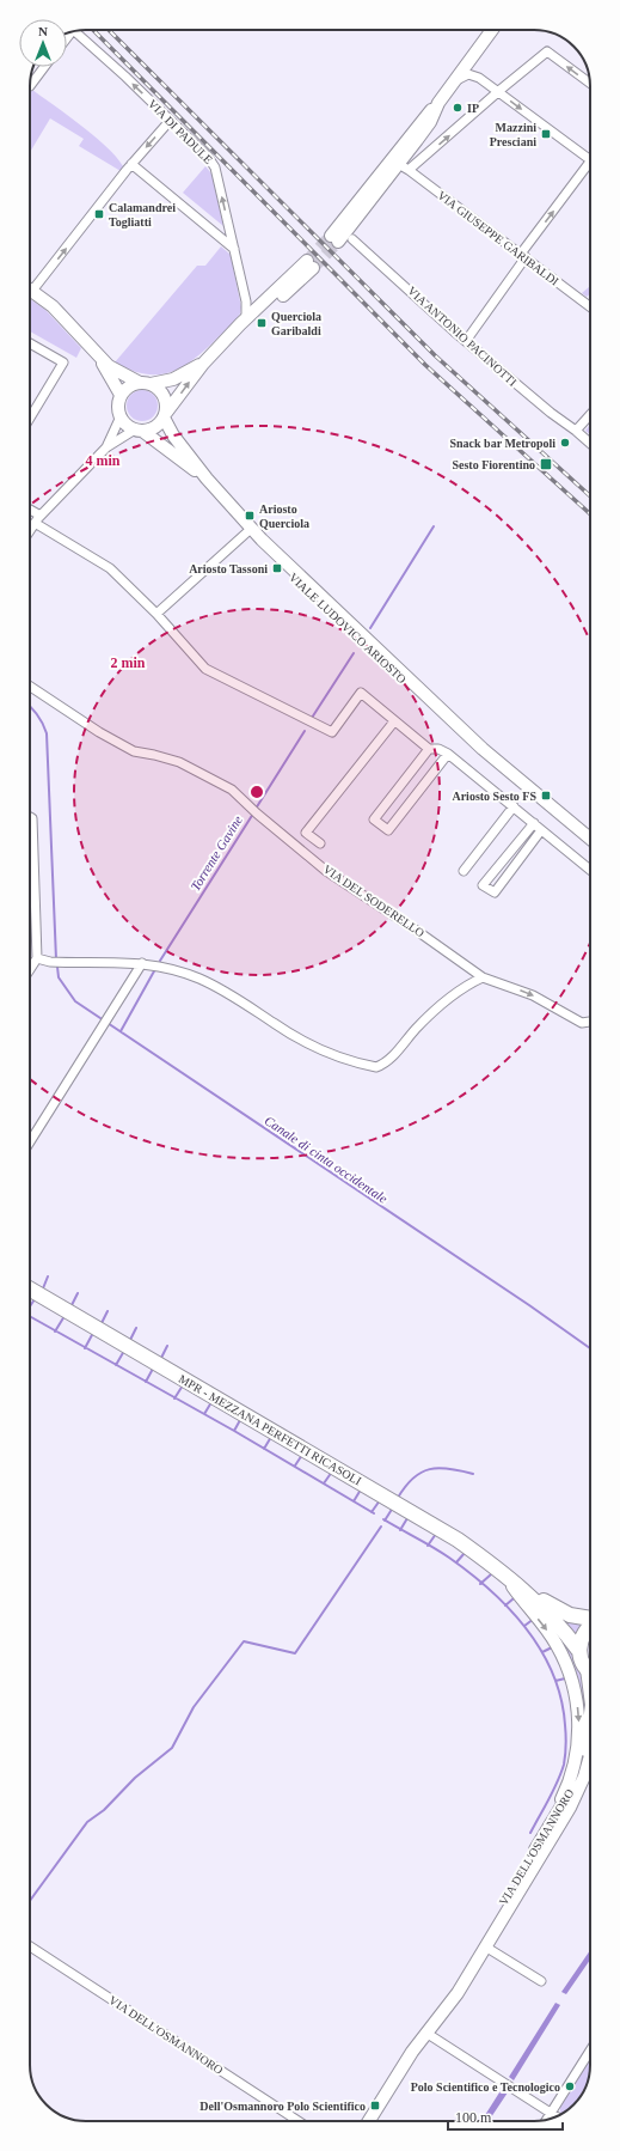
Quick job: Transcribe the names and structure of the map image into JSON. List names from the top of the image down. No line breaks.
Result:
{"streets":{"main road":["MPR - MEZZANA PERFETTI RICASOLI","VIA DELL'OSMANNORO"],"street":["VIA DI PADULE","VIA GIUSEPPE GARIBALDI","VIA ANTONIO PACINOTTI","VIALE LUDOVICO ARIOSTO","VIA DEL SODERELLO"]},"crossings":[["MPR - MEZZANA PERFETTI RICASOLI","VIA DELL'OSMANNORO"]],"water":["Torrente Gavine","Canale di cinta occidentale"],"places":{"other":["IP","Snack bar Metropoli","Polo Scientifico e Tecnologico"],"transit":["Mazzini Presciani","Calamandrei Togliatti","Querciola Garibaldi","Sesto Fiorentino","Ariosto Querciola","Ariosto Tassoni","Ariosto Sesto FS","Dell'Osmannoro Polo Scientifico"]},"scale_bar":"100 m","north":"top","rings":["4 min","2 min"]}
